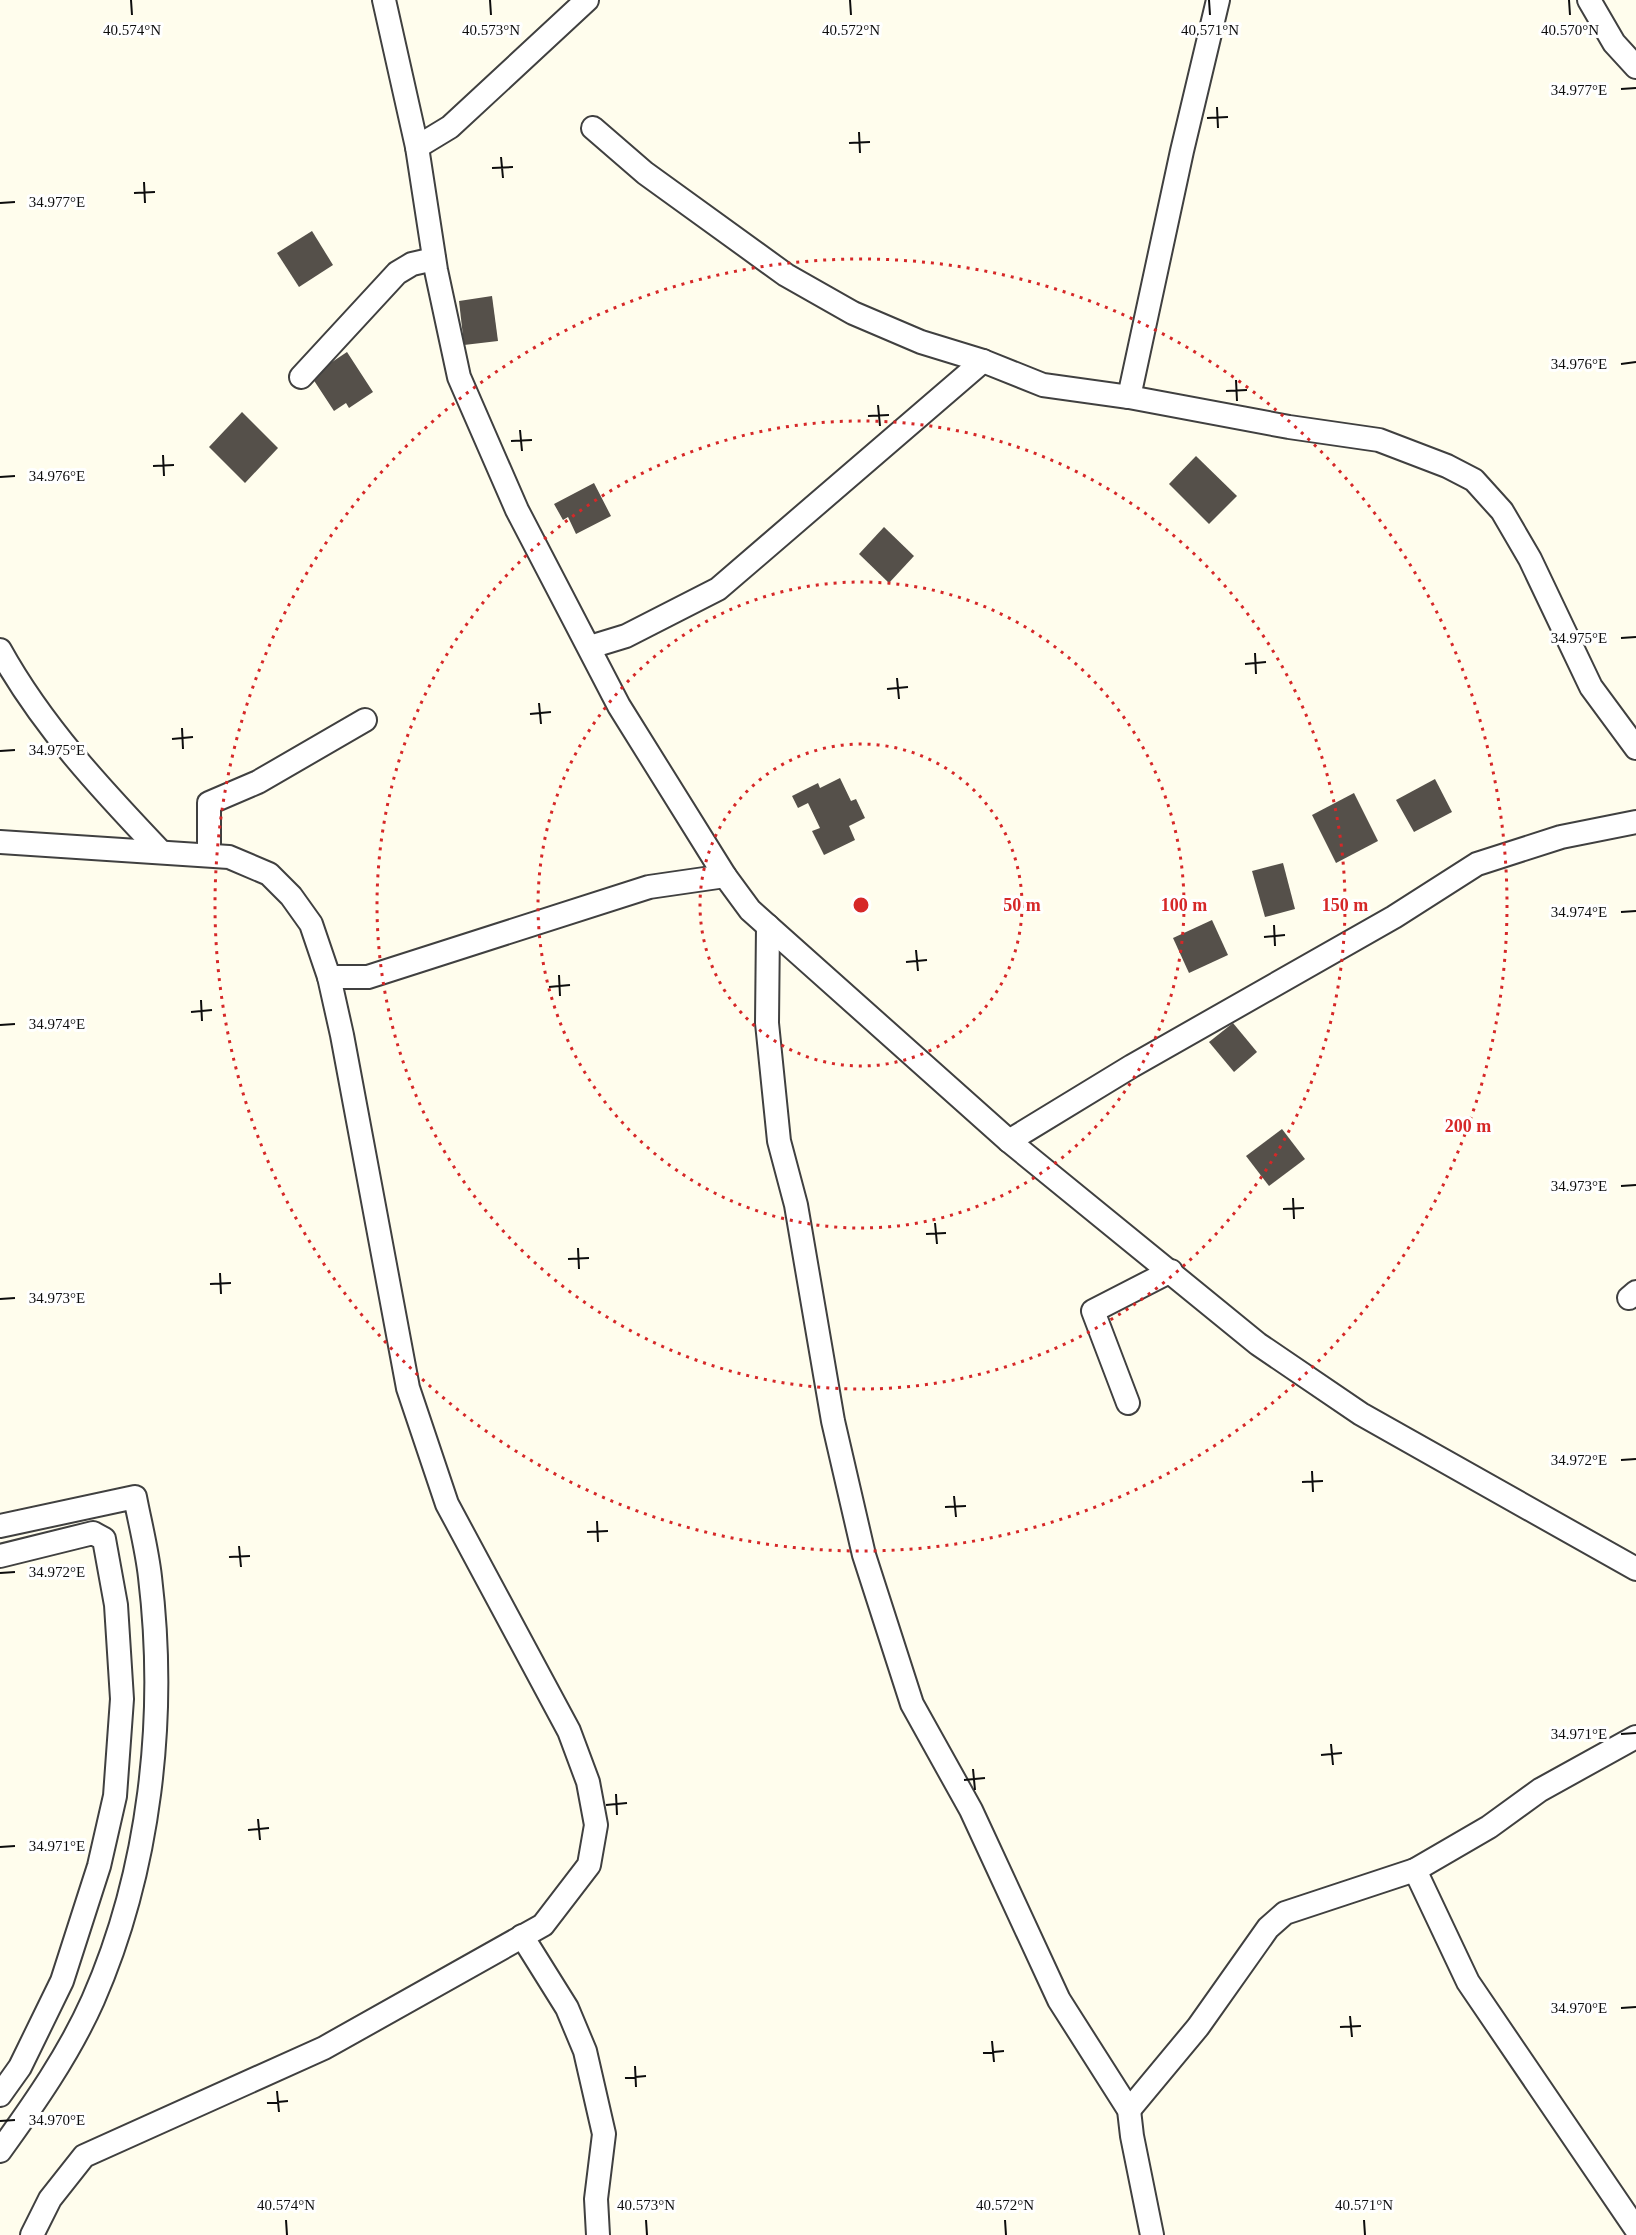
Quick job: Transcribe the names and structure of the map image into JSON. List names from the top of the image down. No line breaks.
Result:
{"coordinates":["40.574°N","40.573°N","40.572°N","40.571°N","40.570°N","34.977°E","34.976°E","34.975°E","34.974°E","34.973°E","34.972°E","34.971°E","34.970°E"],"rings":["50 m","100 m","150 m","200 m"]}
